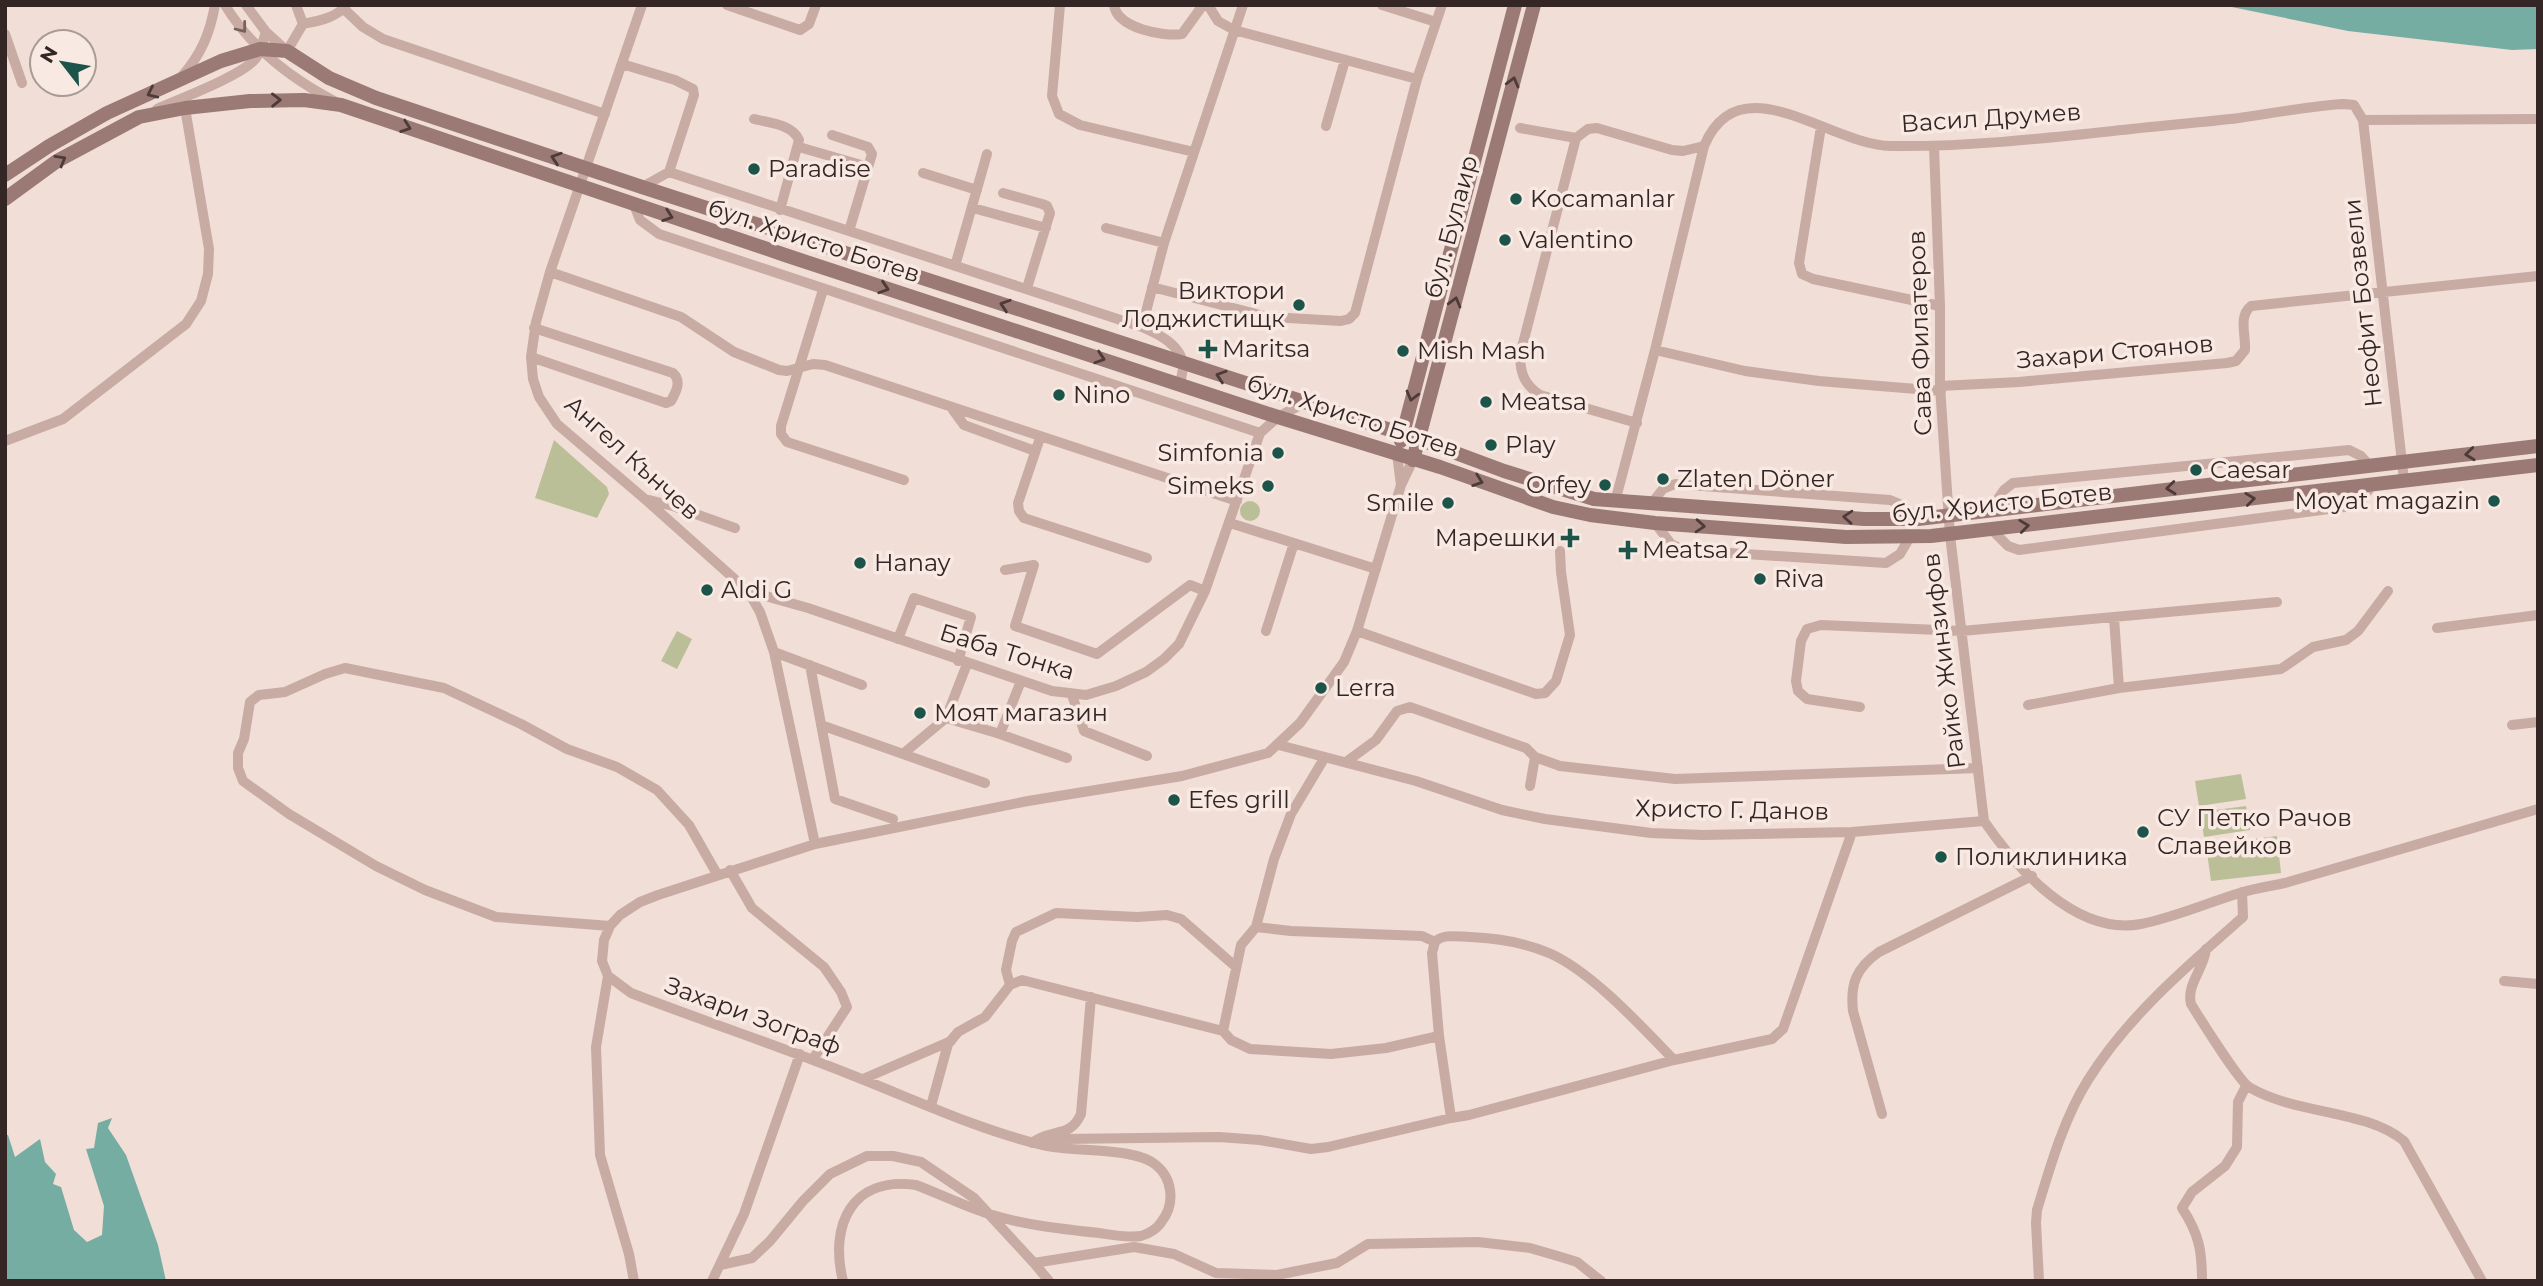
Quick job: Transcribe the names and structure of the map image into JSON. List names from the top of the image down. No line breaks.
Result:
{"streets":{"main road":["бул. Булаир","бул. Христо Ботев"],"street":["Васил Друмев","Неофит Бозвели","Сава Филатеров","Захари Стоянов","Ангел Кънчев","Баба Тонка","Райко Жинзифов","Христо Г. Данов","Захари Зограф"]},"crossings":[["Васил Друмев","бул. Христо Ботев"],["Васил Друмев","Неофит Бозвели"],["Васил Друмев","Сава Филатеров"],["бул. Булаир","бул. Христо Ботев"],["бул. Христо Ботев","Неофит Бозвели"],["бул. Христо Ботев","Сава Филатеров"],["бул. Христо Ботев","Ангел Кънчев"],["бул. Христо Ботев","Баба Тонка"],["бул. Христо Ботев","Райко Жинзифов"],["Неофит Бозвели","Захари Стоянов"],["Сава Филатеров","Захари Стоянов"],["Сава Филатеров","Райко Жинзифов"],["Ангел Кънчев","Баба Тонка"],["Райко Жинзифов","Христо Г. Данов"]],"places":{"other":["Paradise","Kocamanlar","Valentino","Виктори Лоджистищк","Mish Mash","Nino","Meatsa","Play","Simfonia","Caesar","Zlaten Döner","Orfey","Simeks","Moyat magazin","Smile","Hanay","Riva","Aldi G","Lerra","Моят магазин","Efes grill","СУ Петко Рачов Славейков","Поликлиника"],"health":["Maritsa","Марешки","Meatsa 2"]},"north":"top left"}
